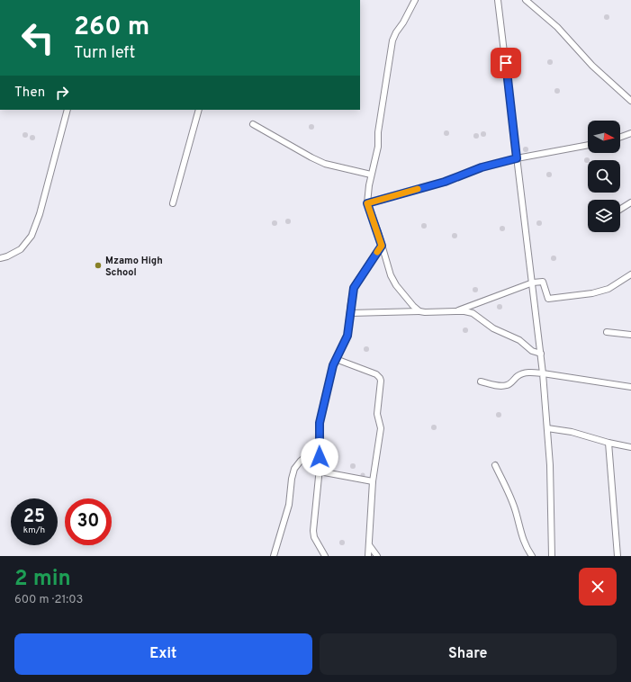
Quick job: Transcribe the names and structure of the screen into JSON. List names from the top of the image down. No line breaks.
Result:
{"places":["Mzamo High School"],"north":"right","page":{"turn":["260 m","Turn left"],"then":"Then","speed":"25 km/h","limit":"30","heading":["2 min","600 m · 21:03"],"buttons":["Exit","Share"]}}
